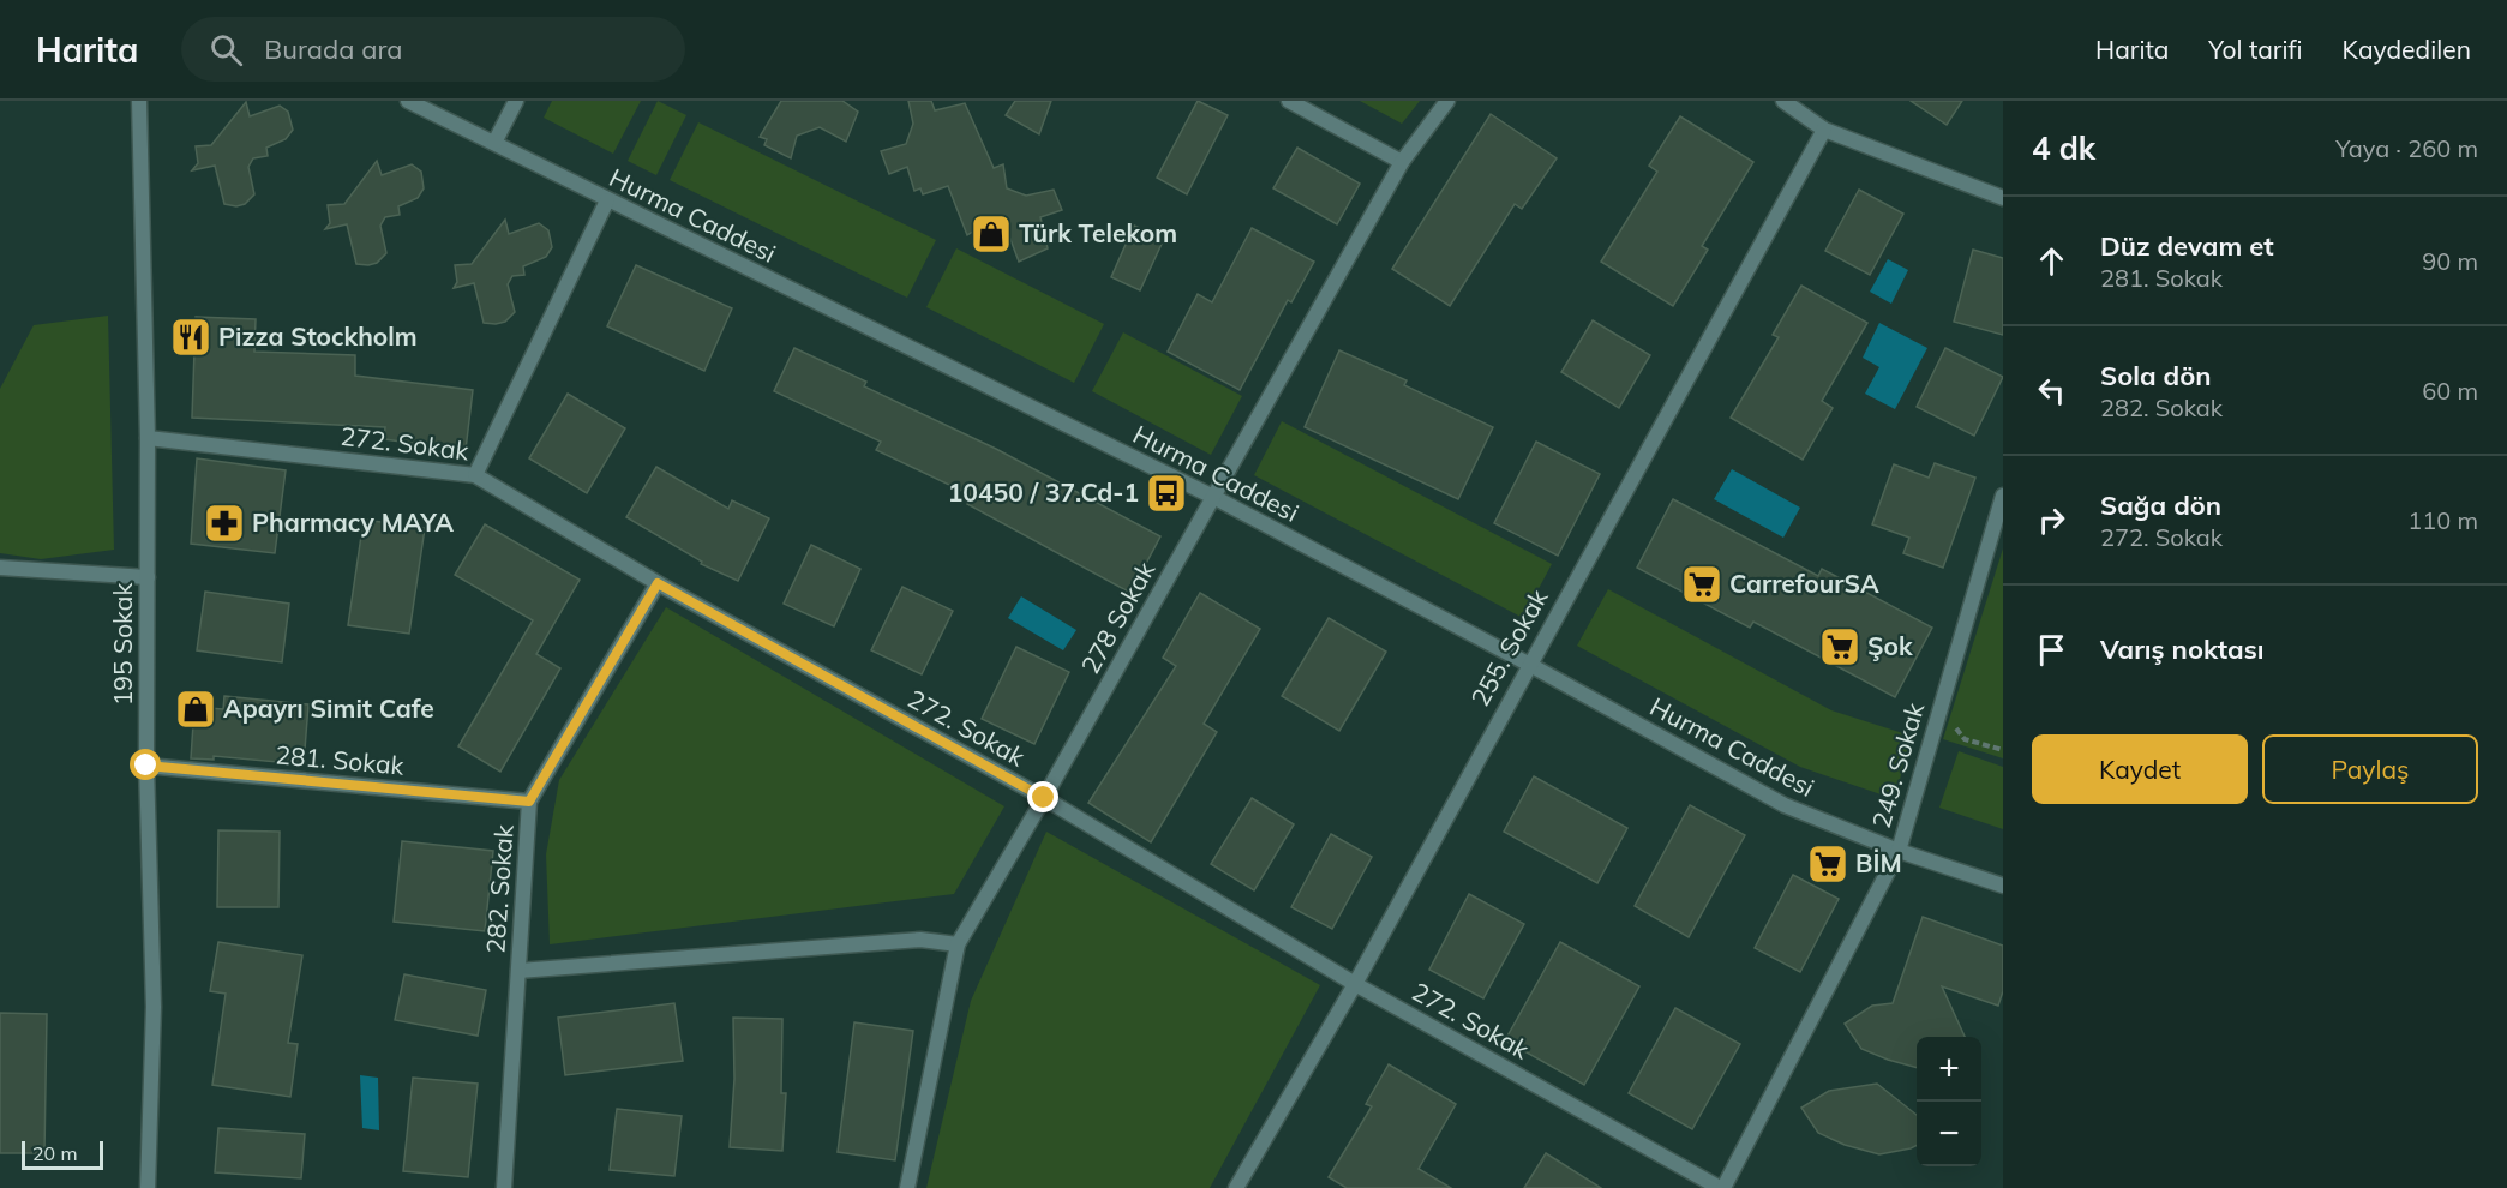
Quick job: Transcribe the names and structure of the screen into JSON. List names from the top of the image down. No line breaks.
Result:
{"streets":{"street":["Hurma Caddesi","272. Sokak","278 Sokak","195 Sokak","255. Sokak","281. Sokak","249. Sokak","282. Sokak"]},"crossings":[["Hurma Caddesi","278 Sokak"],["Hurma Caddesi","255. Sokak"],["Hurma Caddesi","249. Sokak"],["272. Sokak","278 Sokak"],["272. Sokak","195 Sokak"],["272. Sokak","255. Sokak"],["272. Sokak","249. Sokak"],["272. Sokak","282. Sokak"],["195 Sokak","281. Sokak"],["281. Sokak","282. Sokak"]],"places":{"shop":["Türk Telekom","Apayrı Simit Cafe"],"restaurant":["Pizza Stockholm"],"bus stop":["10450 / 37.Cd-1"],"pharmacy":["Pharmacy MAYA"],"supermarket":["CarrefourSA","Şok","BİM"]},"scale_bar":"20 m","page":{"header":"Harita","search":"Burada ara","nav":["Harita","Yol tarifi","Kaydedilen"],"heading":["4 dk","Yaya · 260 m"],"list":[["Düz devam et","281. Sokak","90 m"],["Sola dön","282. Sokak","60 m"],["Sağa dön","272. Sokak","110 m"],"Varış noktası"],"buttons":["Kaydet","Paylaş"],"map_buttons":["+","−"],"scale":"20 m"}}
